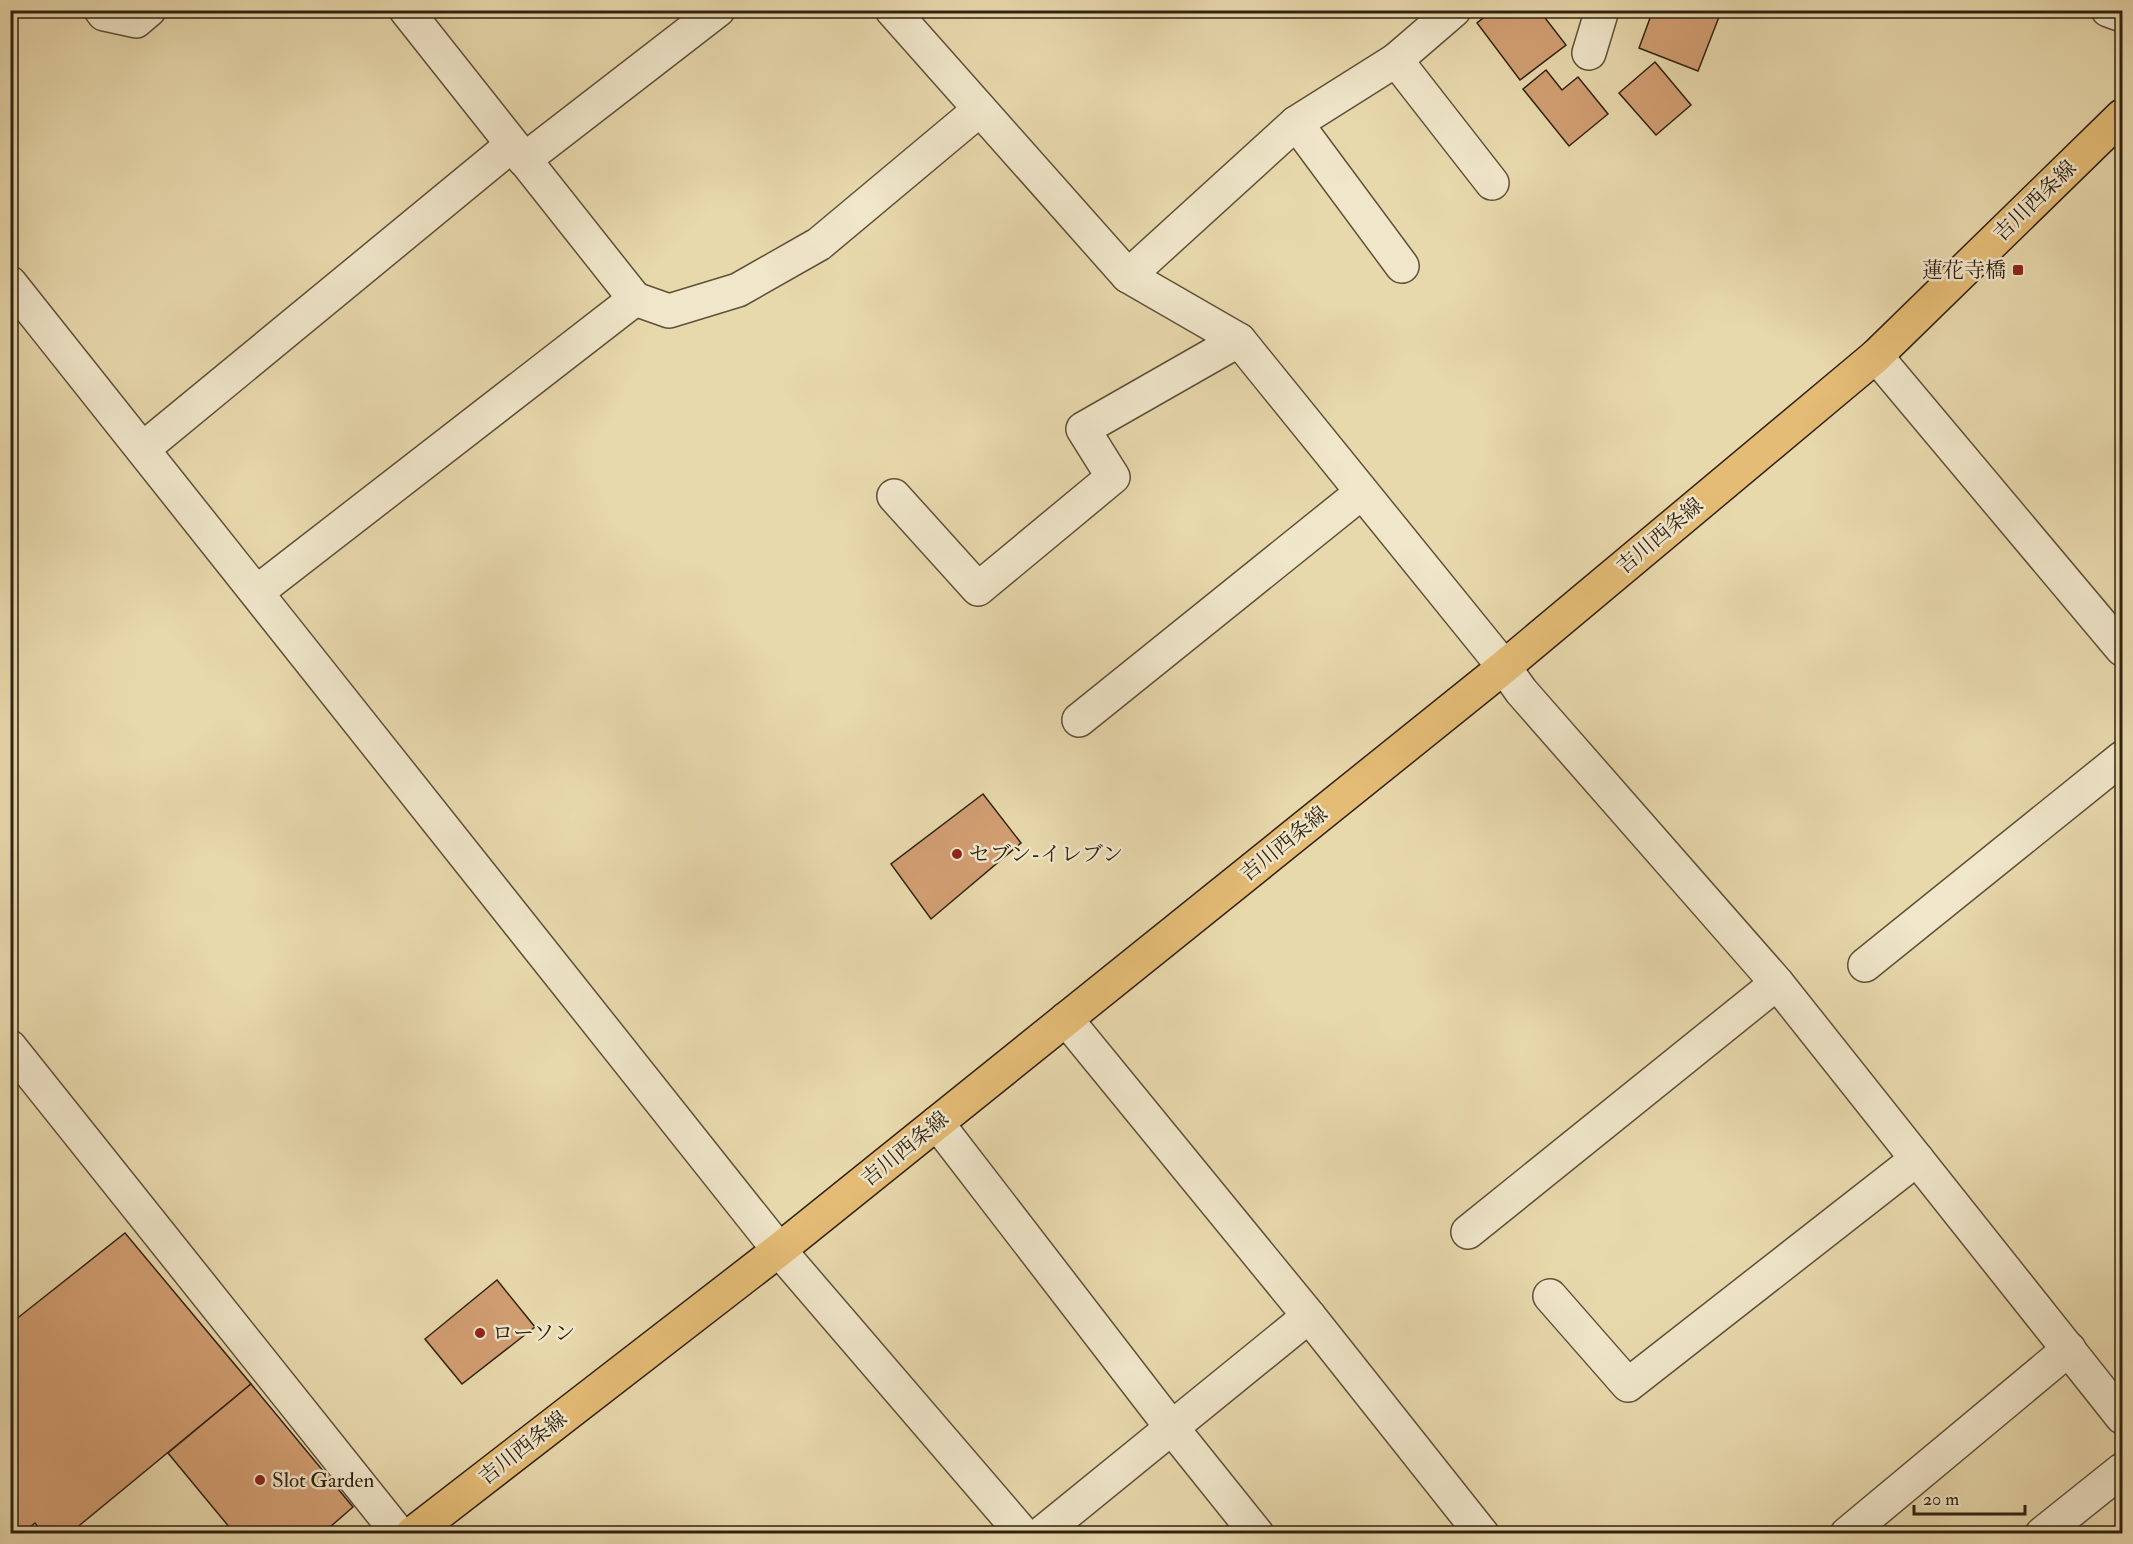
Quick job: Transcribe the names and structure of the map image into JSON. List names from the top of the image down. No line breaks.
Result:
{"streets":{"main road":["吉川西条線"]},"places":{"transit":["蓮花寺橋"],"other":["セブン-イレブン","ローソン","Slot Garden"]},"scale_bar":"20 m"}
